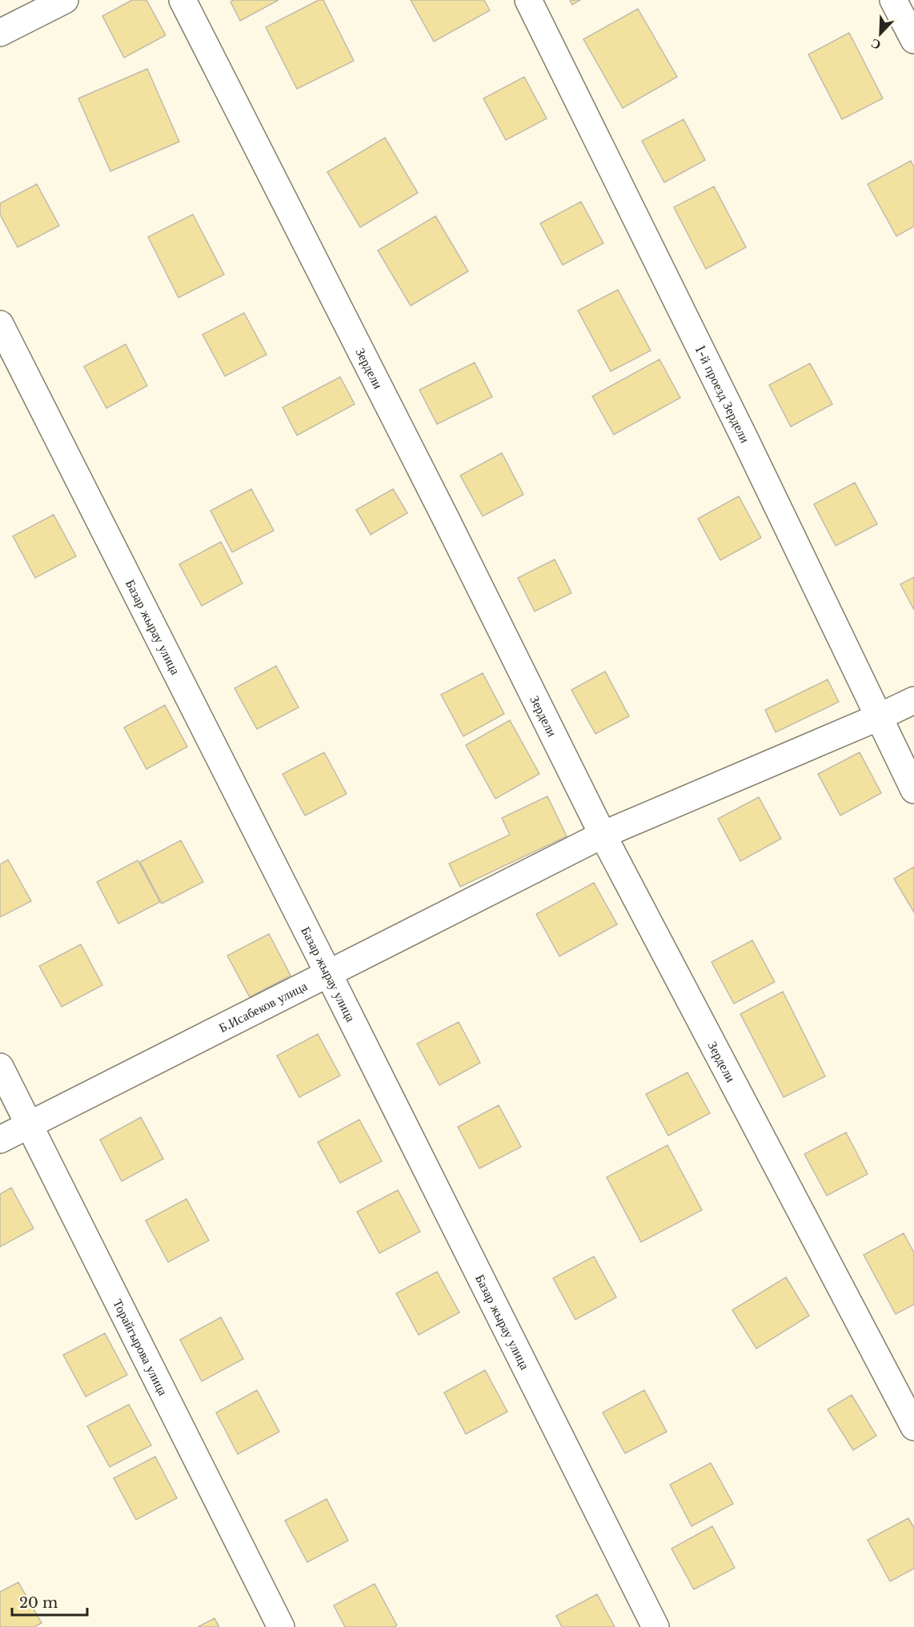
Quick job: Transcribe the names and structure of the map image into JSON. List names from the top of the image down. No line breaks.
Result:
{"streets":{"street":["Зердели","1-й проезд Зердели","Базар жырау улица","Б.Исабеков улица","Торайгырова улица"]},"crossings":[["Зердели","Б.Исабеков улица"],["1-й проезд Зердели","Б.Исабеков улица"],["Базар жырау улица","Б.Исабеков улица"],["Б.Исабеков улица","Торайгырова улица"]],"scale_bar":"20 m","north":"bottom left"}
